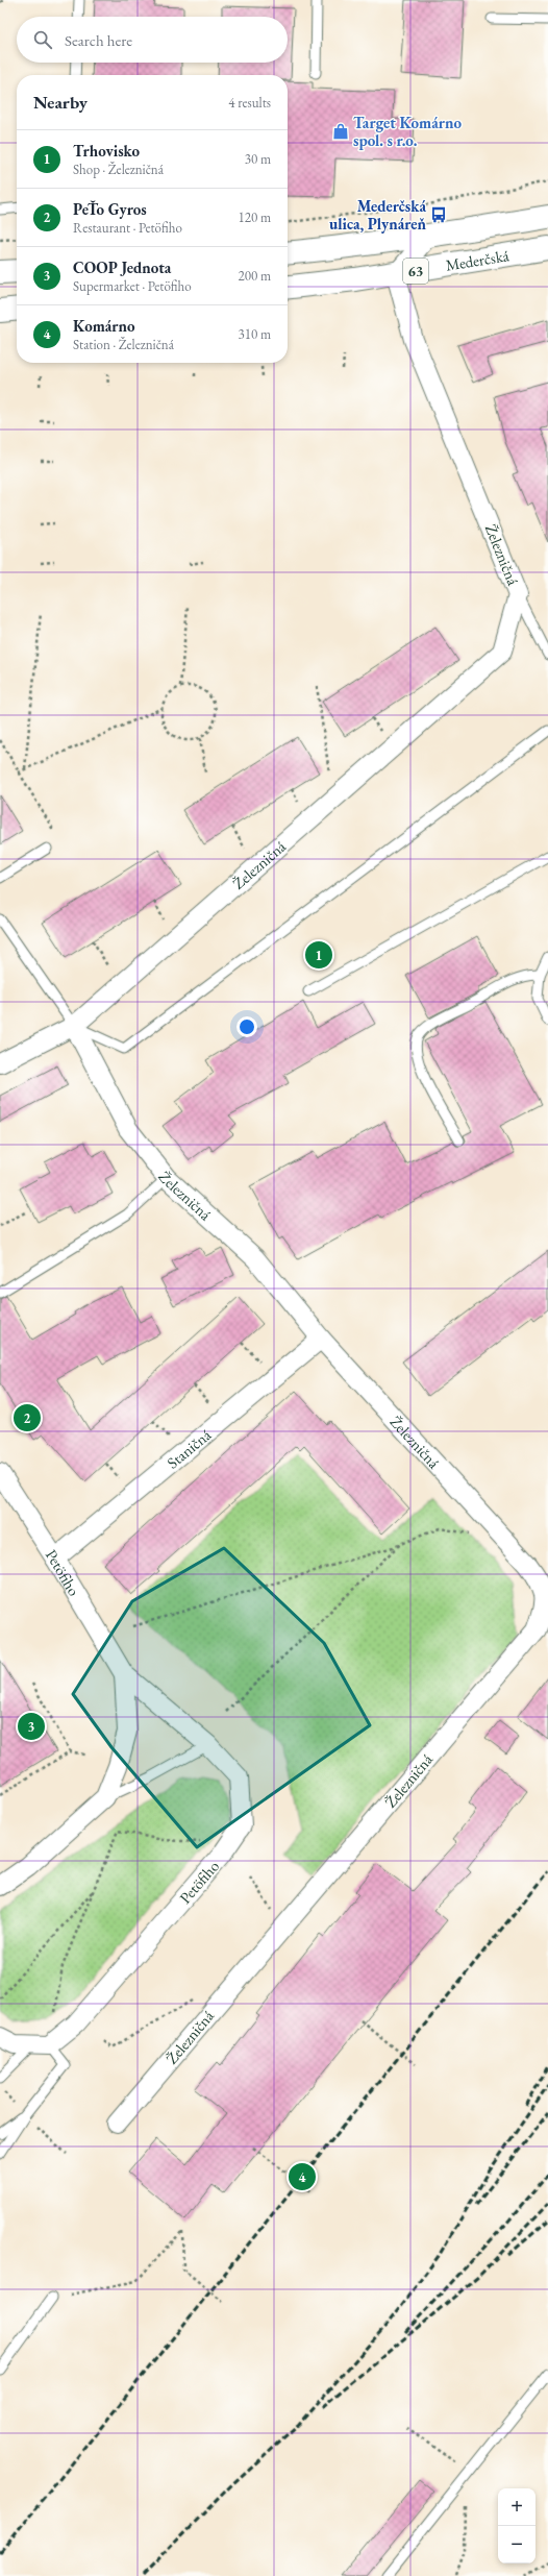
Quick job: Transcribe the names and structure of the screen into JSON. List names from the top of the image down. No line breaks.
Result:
{"streets":{"main road":["Mederčská","63"],"street":["Železničná","Staničná","Petöfiho"]},"crossings":[["Mederčská","Železničná"],["Železničná","Staničná"],["Staničná","Petöfiho"]],"places":{"shop":["Target Komárno spol. s r.o."],"bus stop":["Mederčská ulica, Plynáreň"]},"page":{"search":"Search here","heading":["Nearby","4 results"],"list":[{"mark":"1","name":"Trhovisko","note":"Shop · Železničná","value":"30 m"},{"mark":"2","name":"PeŤo Gyros","note":"Restaurant · Petöfiho","value":"120 m"},{"mark":"3","name":"COOP Jednota","note":"Supermarket · Petöfiho","value":"200 m"},{"mark":"4","name":"Komárno","note":"Station · Železničná","value":"310 m"}],"pins":["1","2","3","4"],"map_buttons":["+","−"]}}
